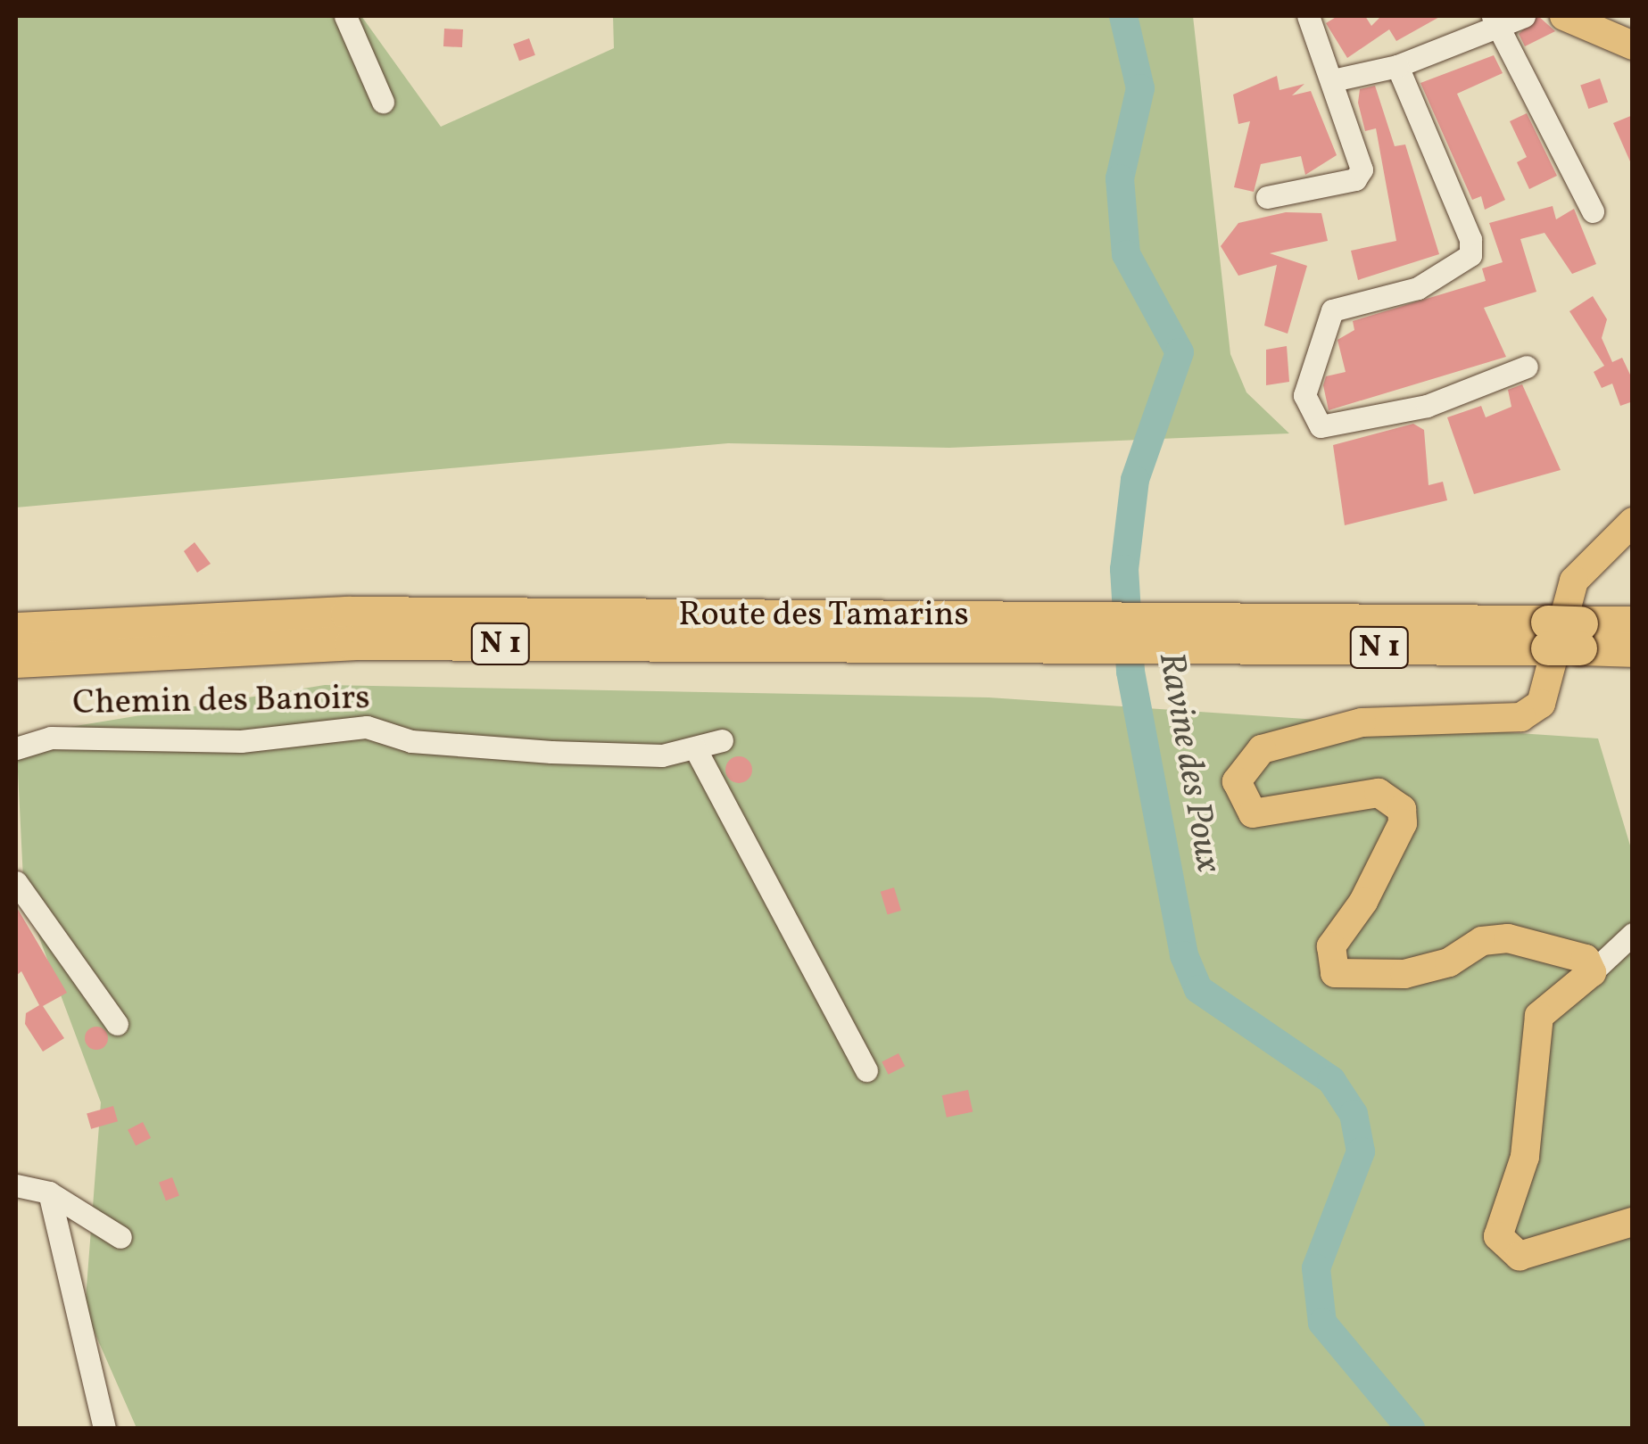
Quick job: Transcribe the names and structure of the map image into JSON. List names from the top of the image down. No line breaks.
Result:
{"streets":{"highway":["Route des Tamarins","N 1"],"street":["Chemin des Banoirs"]},"water":["Ravine des Poux"]}
